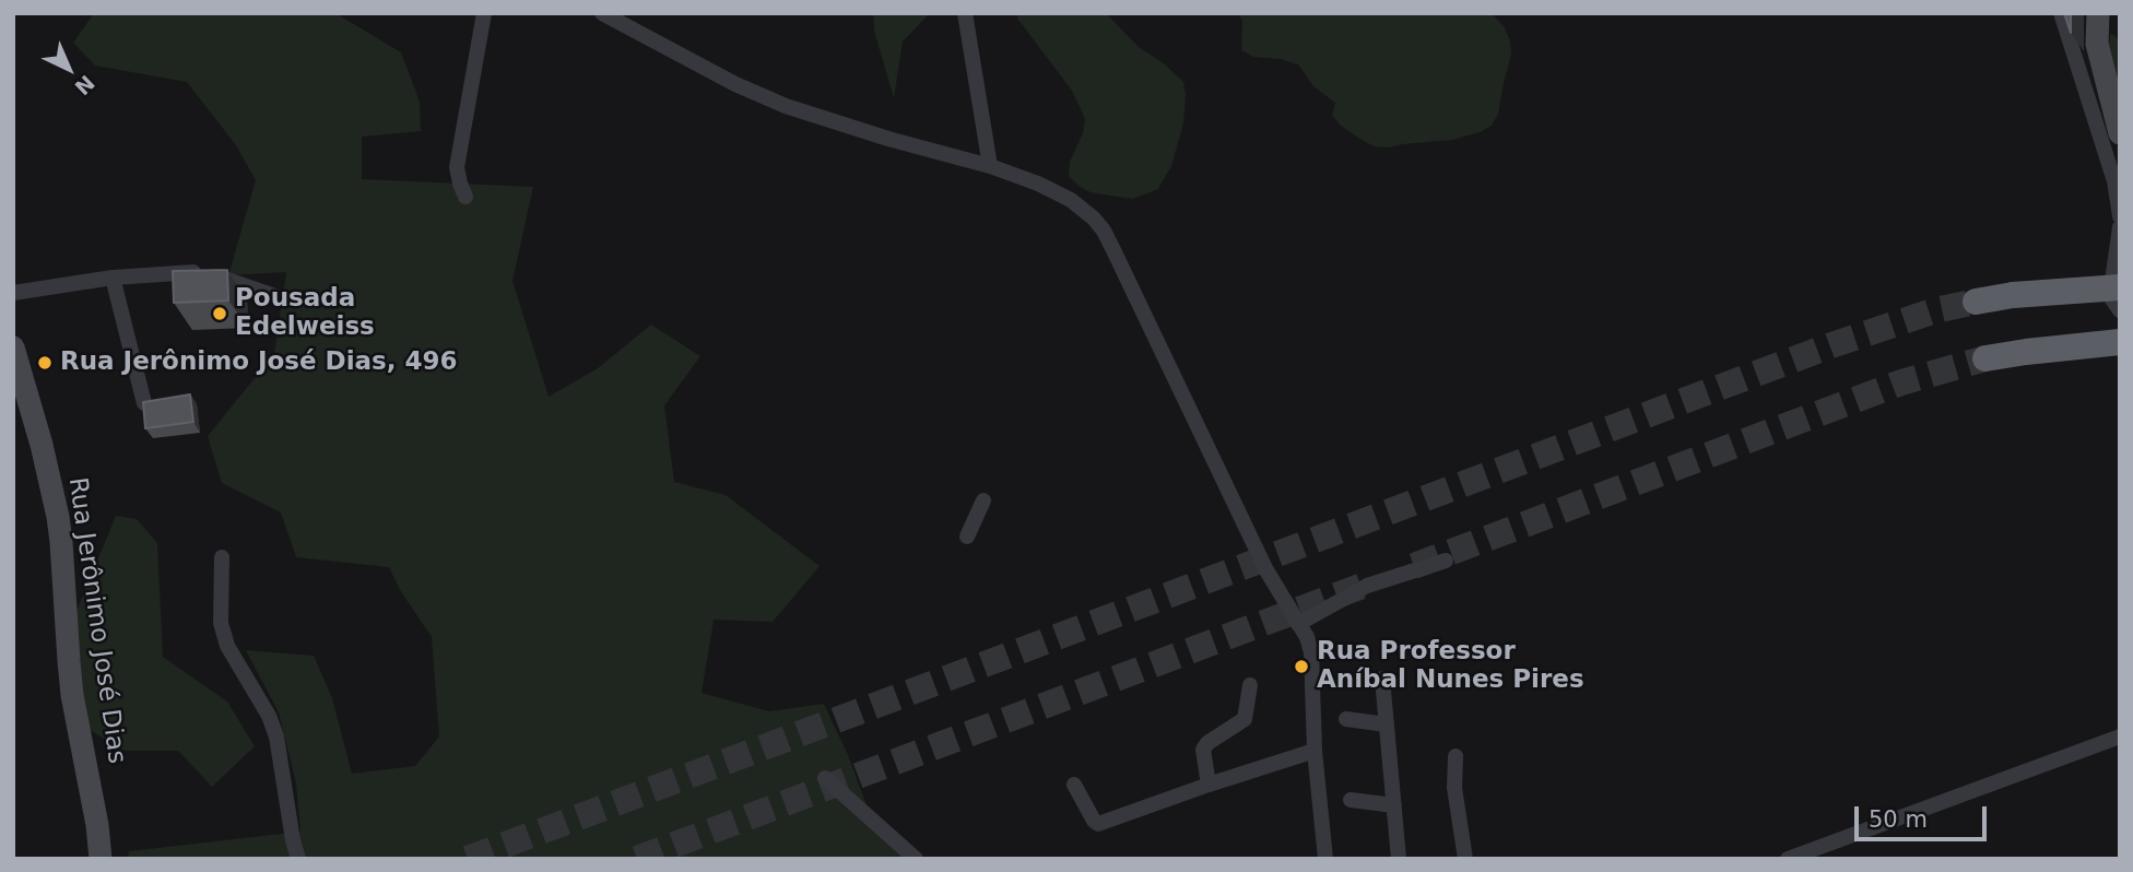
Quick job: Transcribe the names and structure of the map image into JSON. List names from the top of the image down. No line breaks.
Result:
{"streets":{"main road":["Rua Jerônimo José Dias"]},"places":["Pousada Edelweiss","Rua Jerônimo José Dias, 496","Rua Professor Aníbal Nunes Pires"],"scale_bar":"50 m","north":"bottom right"}
